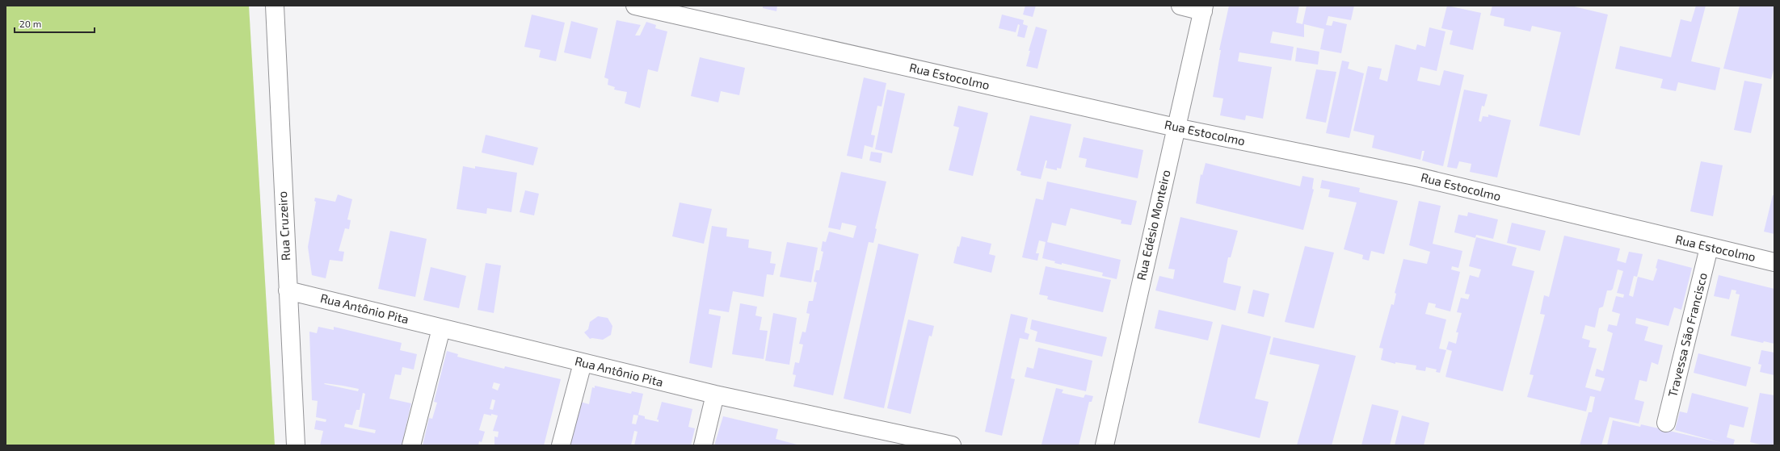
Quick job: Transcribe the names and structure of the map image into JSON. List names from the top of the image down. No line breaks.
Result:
{"streets":{"street":["Rua Estocolmo","Rua Edésio Monteiro","Rua Cruzeiro","Rua Antônio Pita","Travessa São Francisco"]},"crossings":[["Rua Estocolmo","Rua Edésio Monteiro"],["Rua Estocolmo","Travessa São Francisco"],["Rua Cruzeiro","Rua Antônio Pita"]],"scale_bar":"20 m"}
